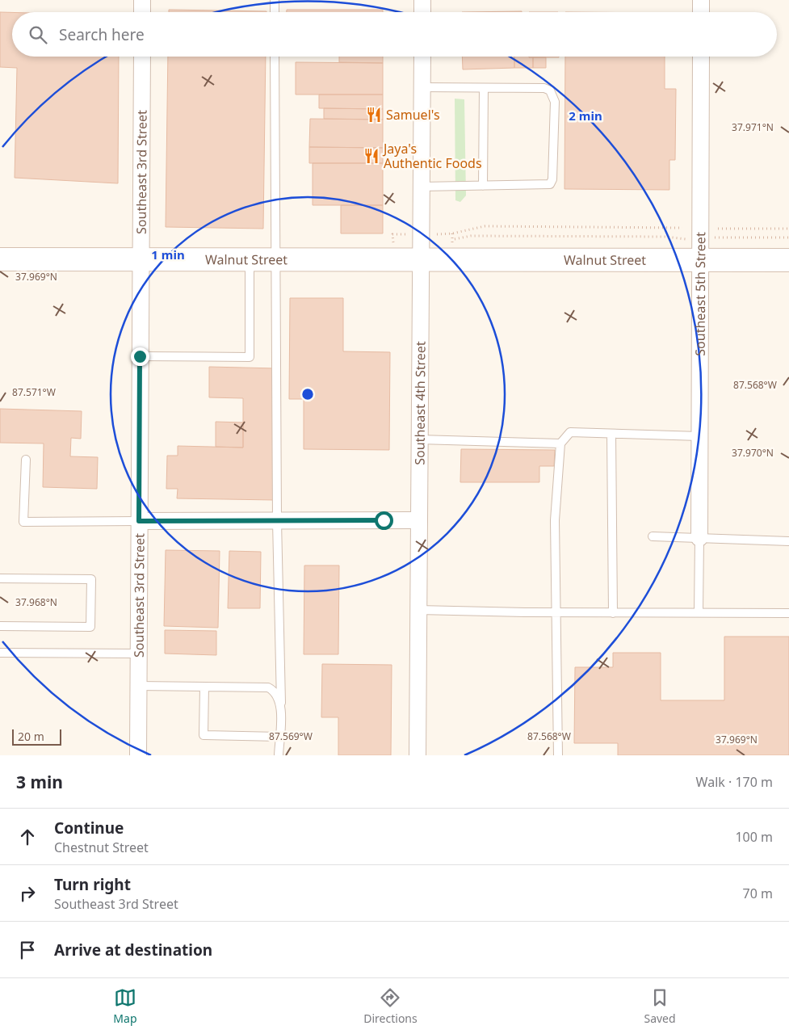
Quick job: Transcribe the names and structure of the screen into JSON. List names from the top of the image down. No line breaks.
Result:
{"streets":{"main road":["Walnut Street"],"street":["Southeast 3rd Street","Southeast 5th Street","Southeast 4th Street"]},"crossings":[["Southeast 3rd Street","Walnut Street"],["Walnut Street","Southeast 5th Street"],["Walnut Street","Southeast 4th Street"]],"places":{"restaurant":["Samuel's","Jaya's Authentic Foods"]},"scale_bar":"20 m","page":{"search":"Search here","scale":"20 m","heading":["3 min","Walk · 170 m"],"list":[["Continue","Chestnut Street","100 m"],["Turn right","Southeast 3rd Street","70 m"],"Arrive at destination"],"nav":["Map","Directions","Saved"]},"coordinates":["37.971°N","37.969°N","87.568°W","87.571°W","37.970°N","37.968°N","87.569°W"],"rings":["2 min","1 min"]}
